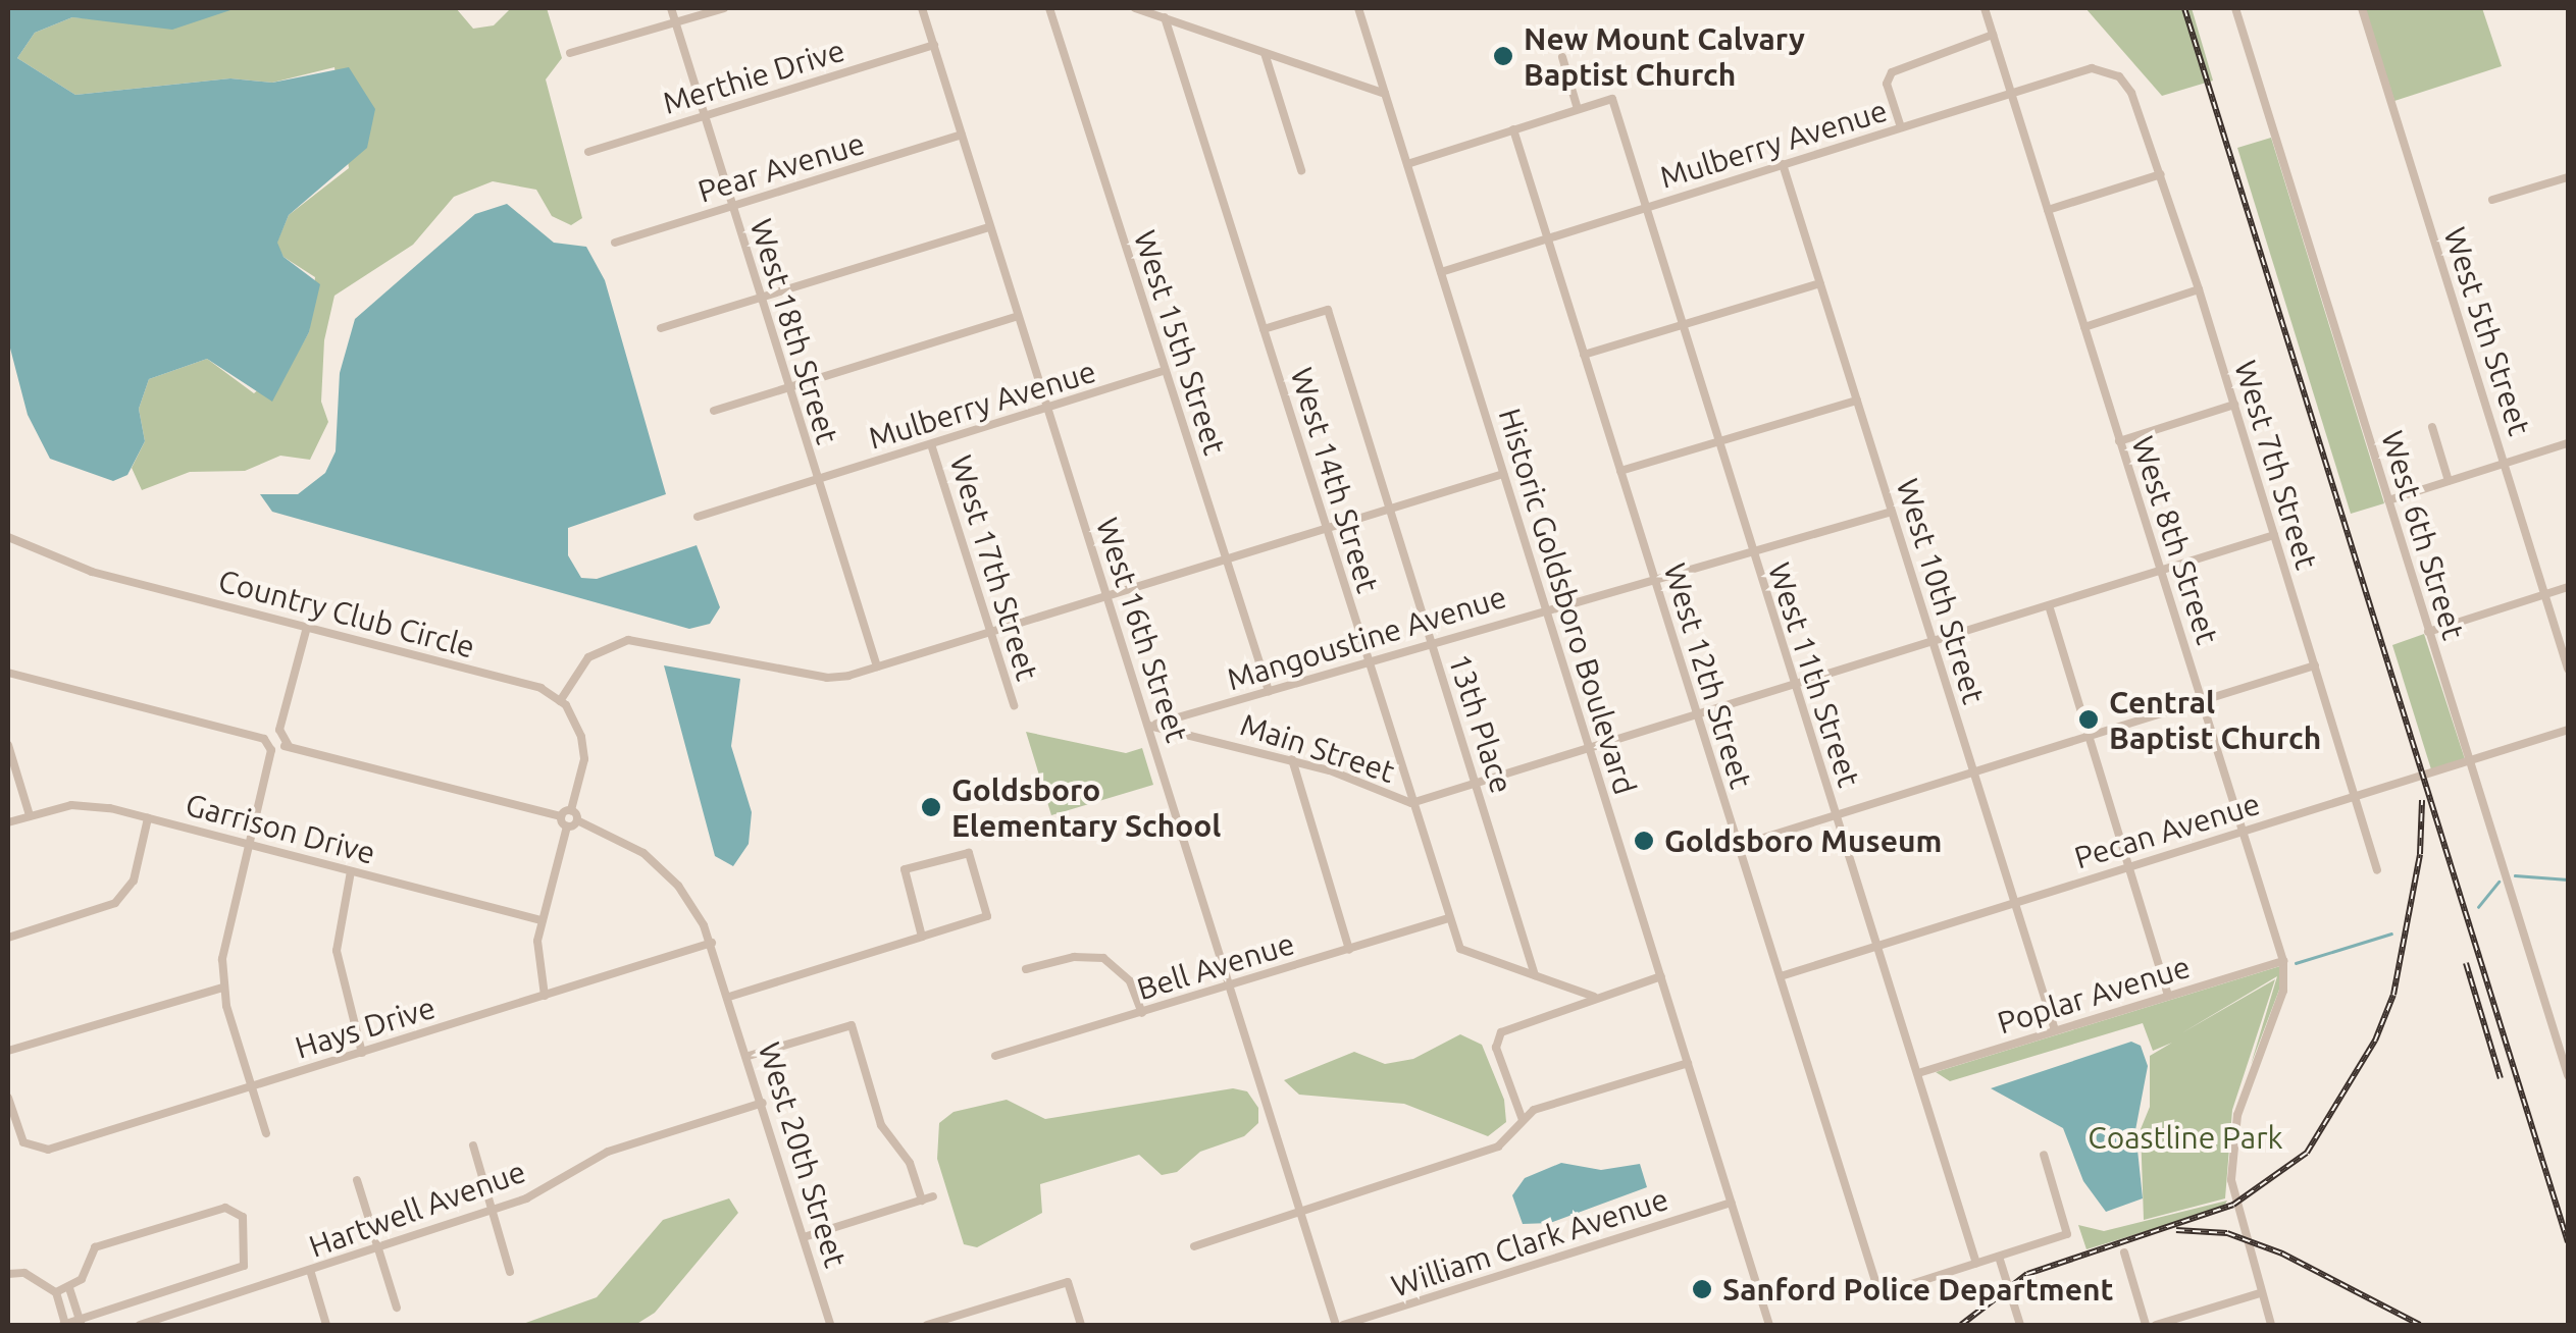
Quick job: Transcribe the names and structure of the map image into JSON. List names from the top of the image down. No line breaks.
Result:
{"streets":{"street":["Merthie Drive","Mulberry Avenue","Pear Avenue","West 18th Street","West 5th Street","West 15th Street","West 7th Street","West 14th Street","West 6th Street","West 8th Street","West 17th Street","West 10th Street","Historic Goldsboro Boulevard","Country Club Circle","West 16th Street","Mangoustine Avenue","West 11th Street","West 12th Street","13th Place","Main Street","Garrison Drive","Pecan Avenue","Bell Avenue","Poplar Avenue","Hays Drive","West 20th Street","Hartwell Avenue","William Clark Avenue"]},"crossings":[["Merthie Drive","West 18th Street"],["Merthie Drive","West 16th Street"],["Mulberry Avenue","West 18th Street"],["Mulberry Avenue","West 15th Street"],["Mulberry Avenue","West 7th Street"],["Mulberry Avenue","West 8th Street"],["Mulberry Avenue","West 17th Street"],["Mulberry Avenue","West 10th Street"],["Mulberry Avenue","Historic Goldsboro Boulevard"],["Mulberry Avenue","West 16th Street"],["Mulberry Avenue","West 11th Street"],["Mulberry Avenue","West 12th Street"],["Pear Avenue","West 18th Street"],["Pear Avenue","West 16th Street"],["West 15th Street","Mangoustine Avenue"],["West 7th Street","Pecan Avenue"],["West 14th Street","Mangoustine Avenue"],["West 14th Street","13th Place"],["West 14th Street","Main Street"],["West 14th Street","Bell Avenue"],["West 6th Street","Pecan Avenue"],["West 8th Street","Pecan Avenue"],["West 8th Street","Poplar Avenue"],["West 10th Street","Mangoustine Avenue"],["West 10th Street","Pecan Avenue"],["West 10th Street","Poplar Avenue"],["Historic Goldsboro Boulevard","Mangoustine Avenue"],["Historic Goldsboro Boulevard","William Clark Avenue"],["West 16th Street","Mangoustine Avenue"],["West 16th Street","Main Street"],["West 16th Street","Bell Avenue"],["West 16th Street","William Clark Avenue"],["Mangoustine Avenue","West 11th Street"],["Mangoustine Avenue","West 12th Street"],["Mangoustine Avenue","13th Place"],["Mangoustine Avenue","Main Street"],["West 11th Street","West 12th Street"],["West 11th Street","Pecan Avenue"],["West 11th Street","Poplar Avenue"],["West 12th Street","Pecan Avenue"],["Hays Drive","West 20th Street"],["West 20th Street","Hartwell Avenue"]],"parks":["Coastline Park"],"places":["New Mount Calvary Baptist Church","Central Baptist Church","Goldsboro Elementary School","Goldsboro Museum","Sanford Police Department"]}
